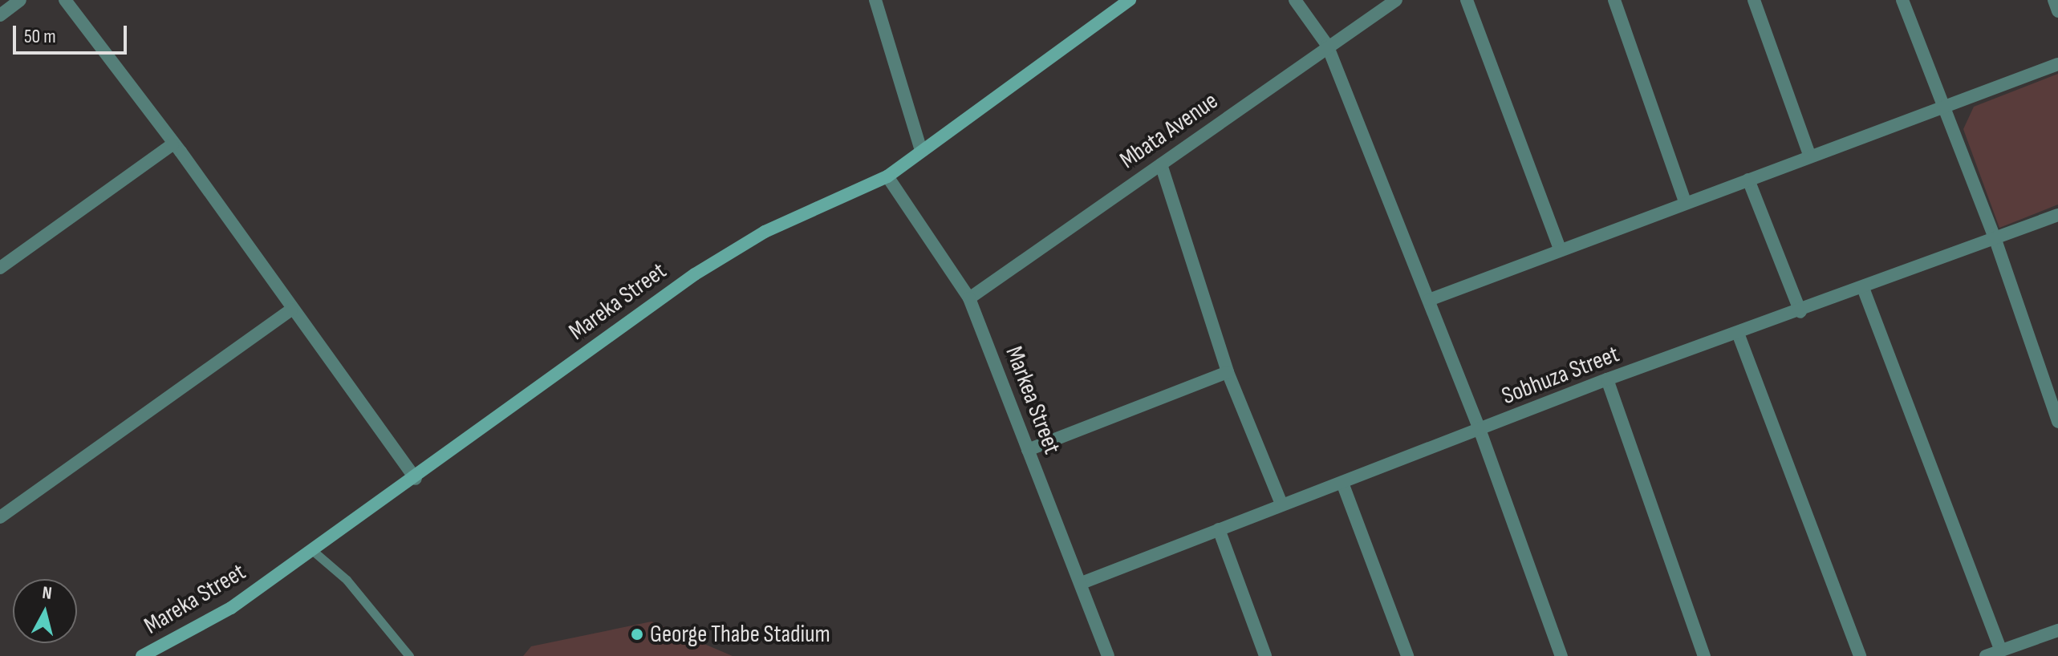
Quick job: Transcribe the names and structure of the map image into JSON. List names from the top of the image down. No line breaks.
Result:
{"streets":{"main road":["Mareka Street"],"street":["Mbata Avenue","Sobhuza Street","Markea Street"]},"crossings":[["Mbata Avenue","Markea Street"],["Mareka Street","Markea Street"],["Sobhuza Street","Markea Street"]],"places":["George Thabe Stadium"],"scale_bar":"50 m","north":"top"}
